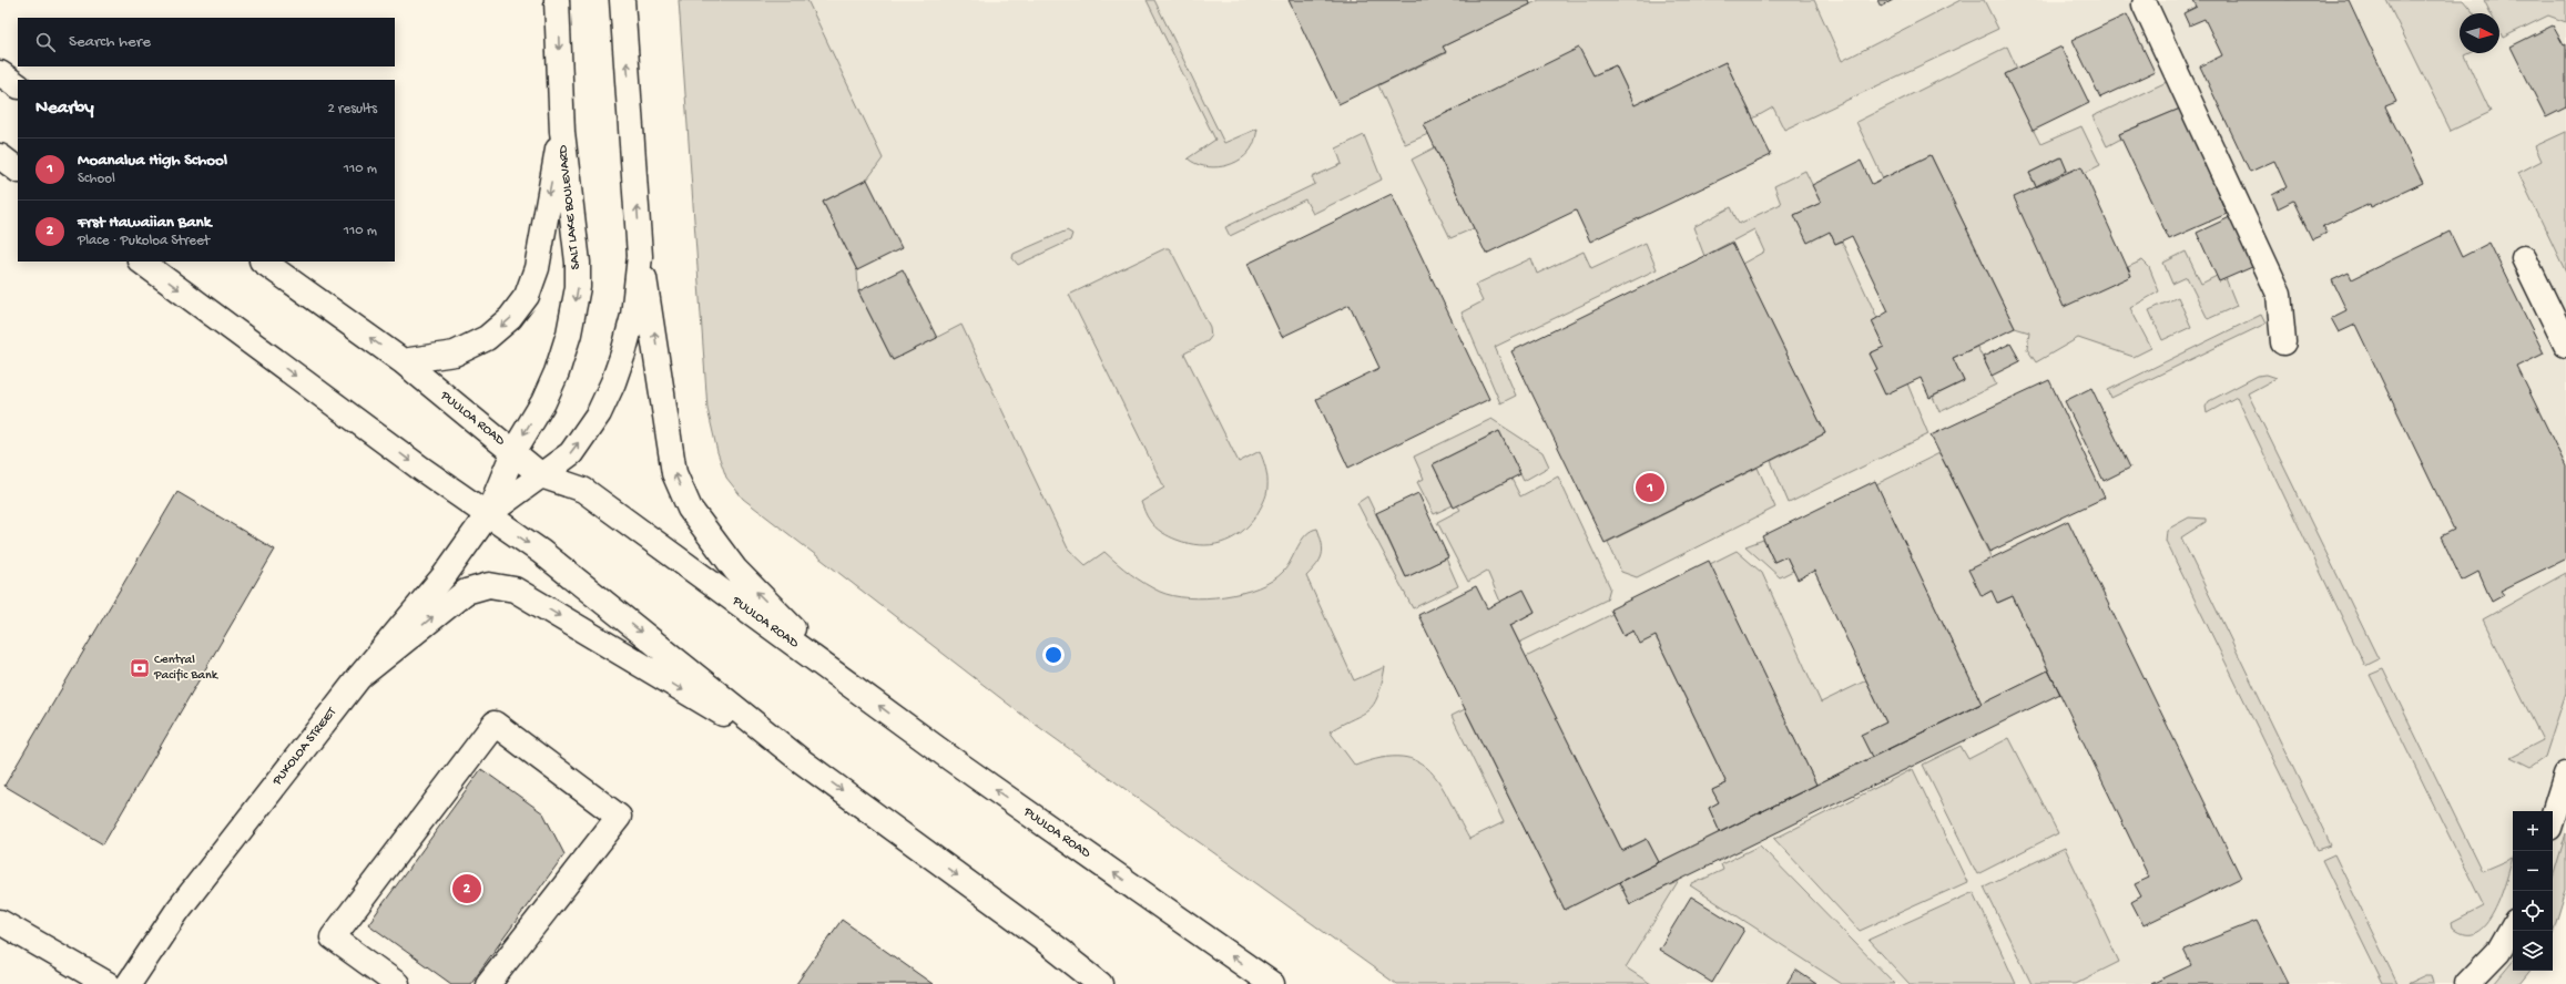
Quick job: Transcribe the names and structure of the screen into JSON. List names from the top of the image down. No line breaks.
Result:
{"streets":{"main road":["SALT LAKE BOULEVARD","PUULOA ROAD","PUKOLOA STREET"]},"crossings":[["SALT LAKE BOULEVARD","PUULOA ROAD"],["SALT LAKE BOULEVARD","PUKOLOA STREET"]],"places":{"bank":["Central Pacific Bank"]},"north":"right","page":{"search":"Search here","heading":["Nearby","2 results"],"list":[{"mark":"1","name":"Moanalua High School","note":"School","value":"110 m"},{"mark":"2","name":"Frst Hawaiian Bank","note":"Place · Pukoloa Street","value":"110 m"}],"pins":["1","2"],"map_buttons":["+","−"]}}
